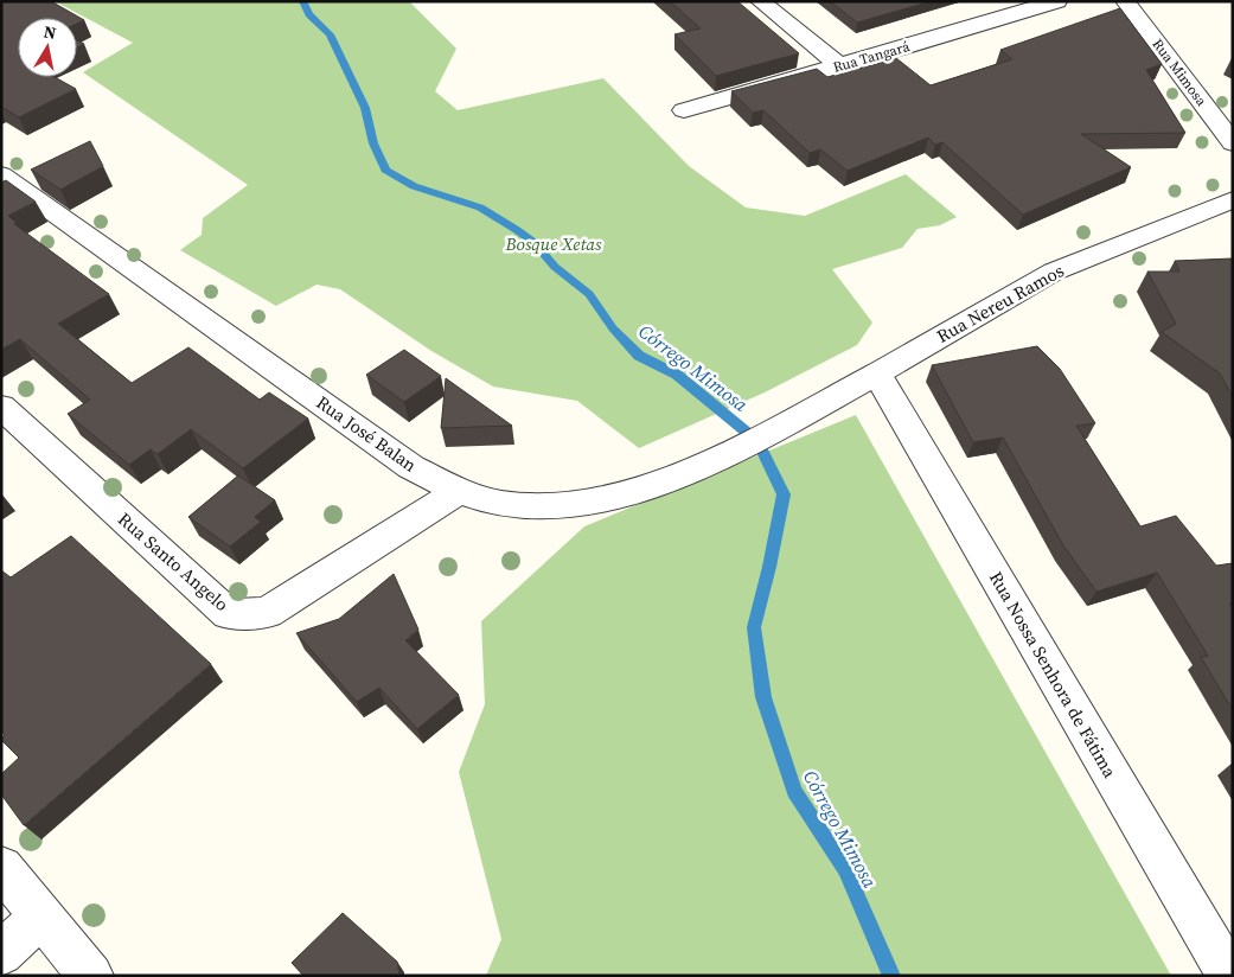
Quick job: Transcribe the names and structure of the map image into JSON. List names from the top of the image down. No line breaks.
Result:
{"streets":{"street":["Rua Tangará","Rua Mimosa","Rua Nereu Ramos","Rua José Balan","Rua Santo Angelo","Rua Nossa Senhora de Fátima"]},"crossings":[["Rua Nereu Ramos","Rua José Balan"],["Rua Nereu Ramos","Rua Nossa Senhora de Fátima"],["Rua José Balan","Rua Santo Angelo"]],"water":["Córrego Mimosa"],"parks":["Bosque Xetas"],"north":"top"}
